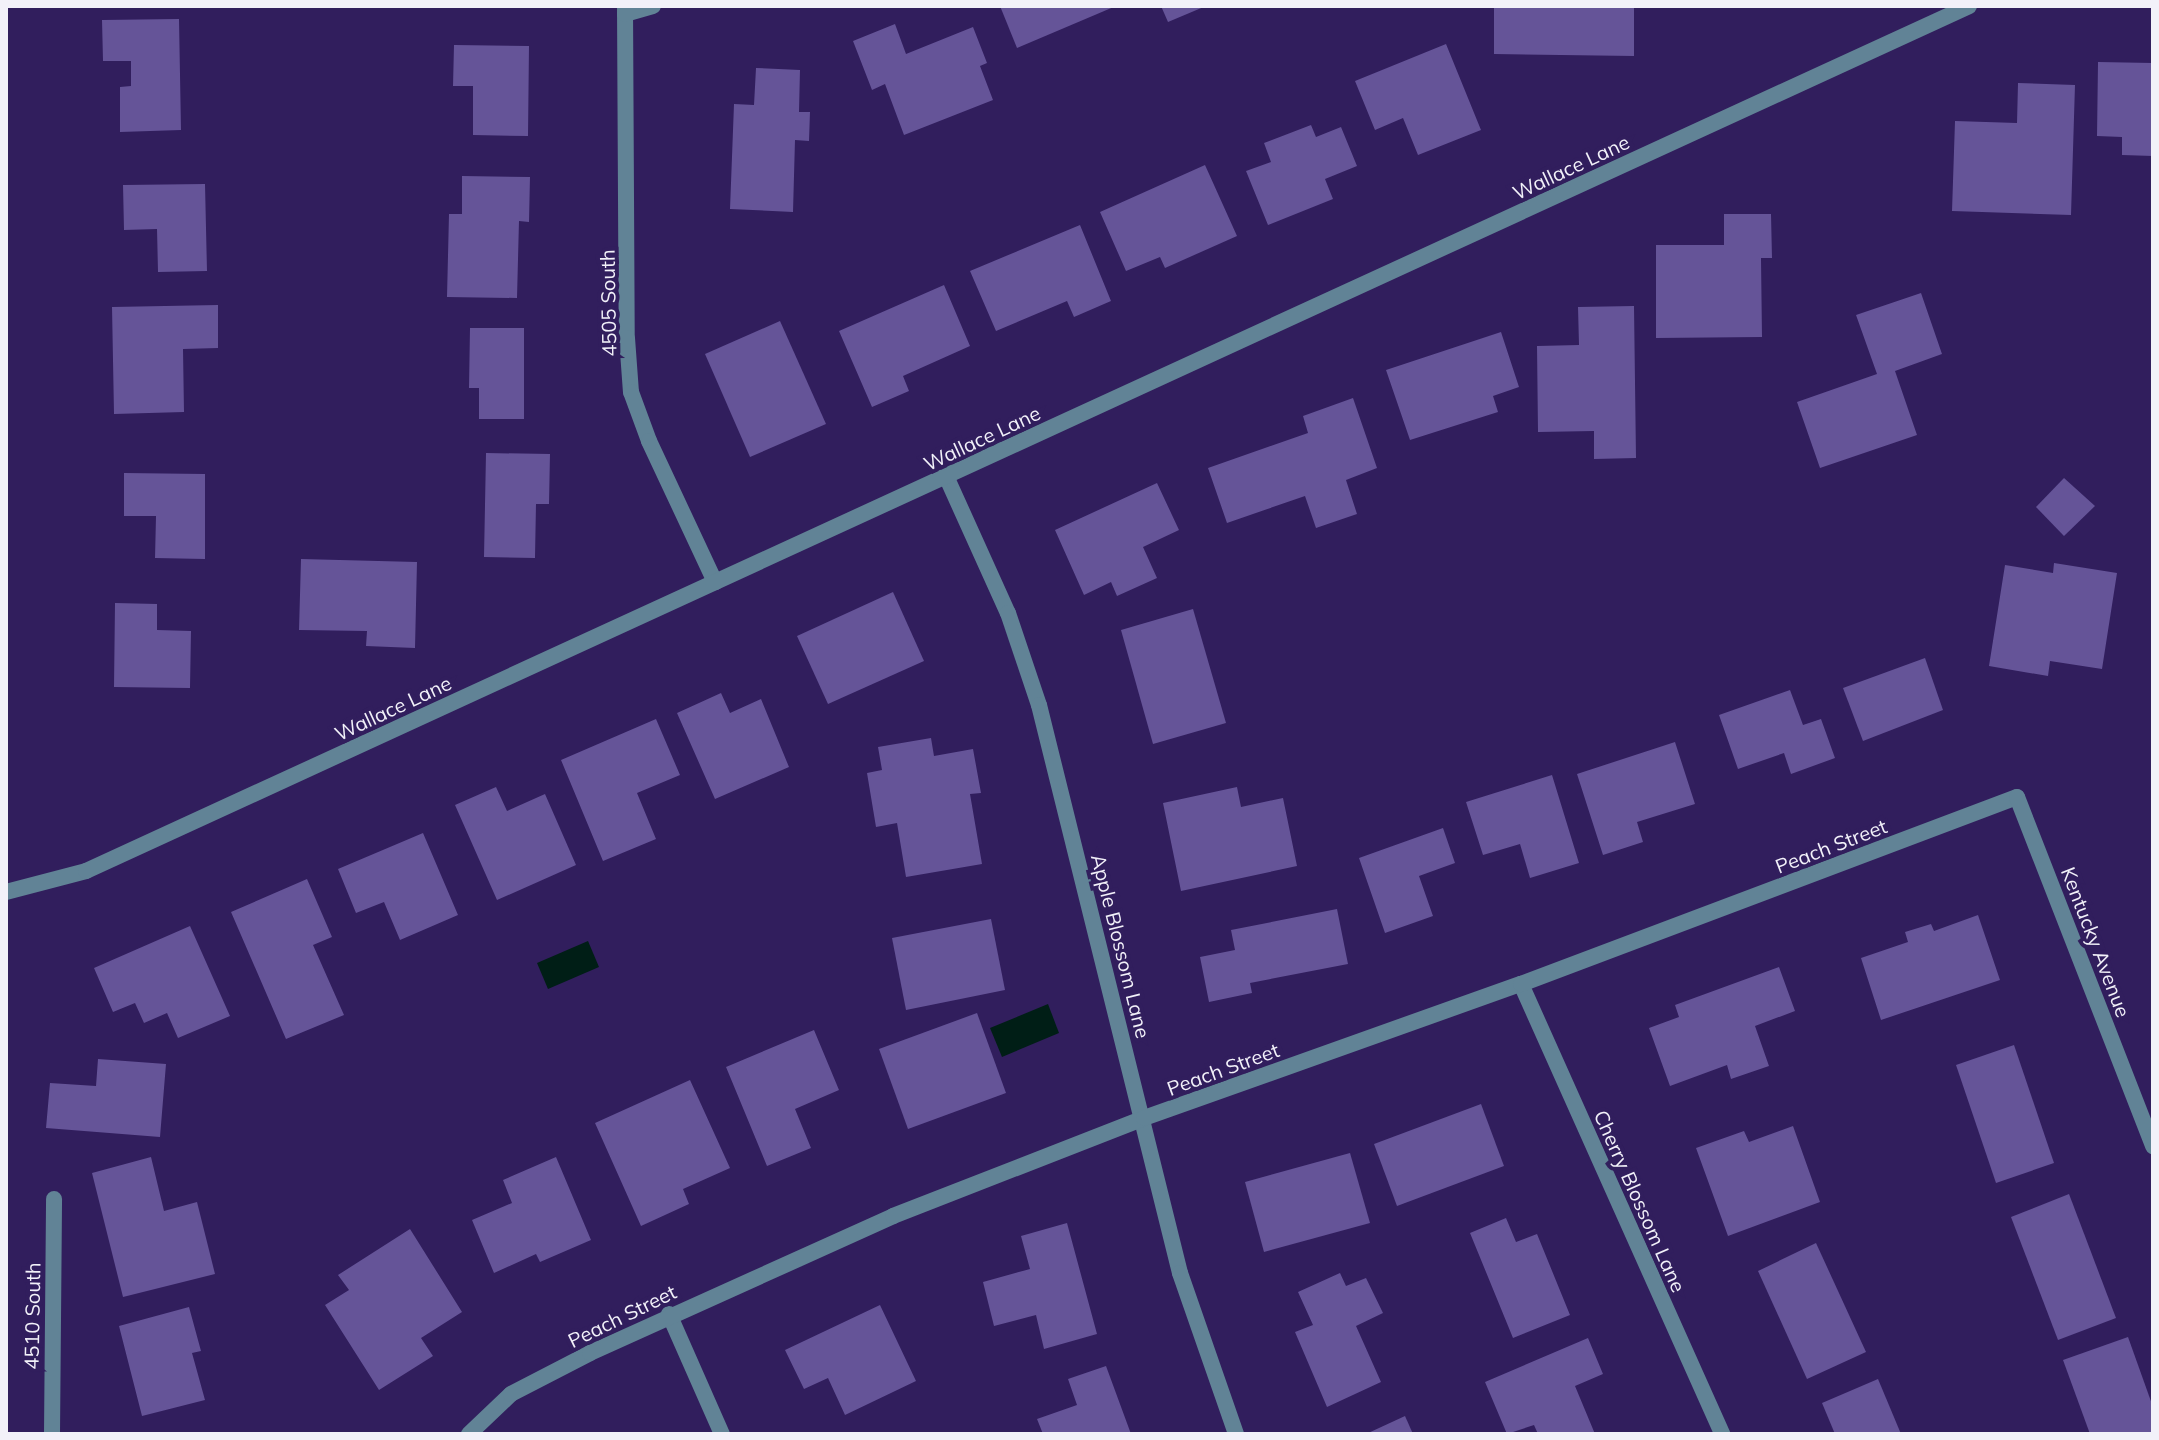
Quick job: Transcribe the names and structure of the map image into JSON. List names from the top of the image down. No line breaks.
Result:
{"streets":{"street":["Wallace Lane","4505 South","Peach Street","Kentucky Avenue","Apple Blossom Lane","Cherry Blossom Lane","4510 South"]},"crossings":[["Wallace Lane","4505 South"],["Wallace Lane","Apple Blossom Lane"],["Peach Street","Kentucky Avenue"],["Peach Street","Apple Blossom Lane"],["Peach Street","Cherry Blossom Lane"]]}
